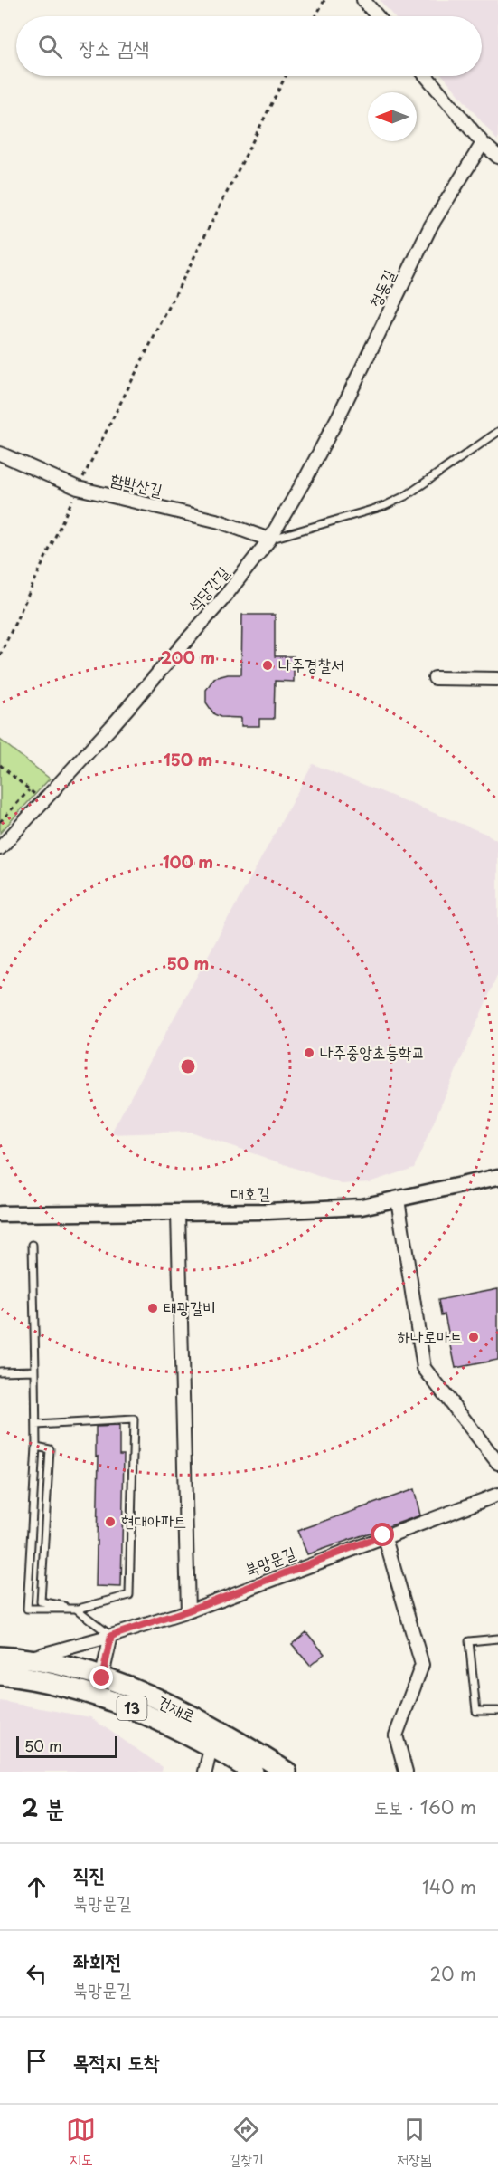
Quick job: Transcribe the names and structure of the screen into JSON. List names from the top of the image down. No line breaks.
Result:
{"streets":{"main road":["13","건재로"],"street":["청동길","함박산길","석당간길","대호길","북망문길"]},"crossings":[["청동길","함박산길"],["청동길","석당간길"],["함박산길","석당간길"],["북망문길","건재로"]],"places":["나주경찰서","나주중앙초등학교","태광갈비","하나로마트","현대아파트"],"scale_bar":"50 m","north":"left","page":{"search":"장소 검색","scale":"50 m","heading":["2 분","도보 · 160 m"],"list":[["직진","북망문길","140 m"],["좌회전","북망문길","20 m"],"목적지 도착"],"nav":["지도","길찾기","저장됨"]},"rings":["200 m","150 m","100 m","50 m"]}
